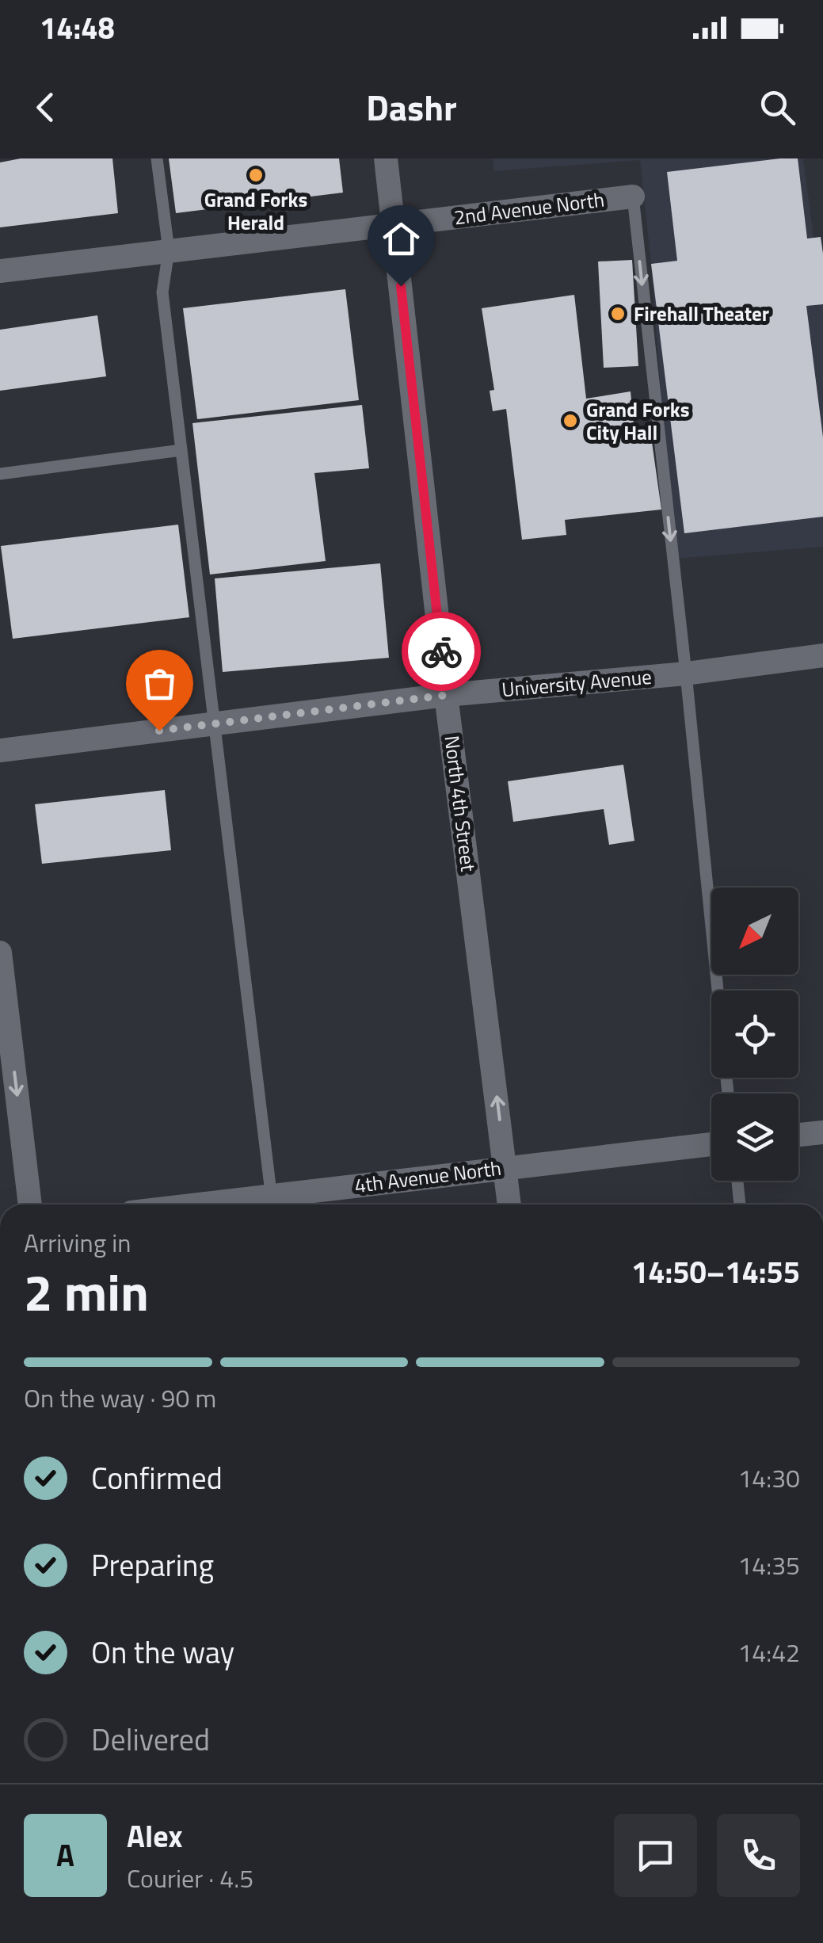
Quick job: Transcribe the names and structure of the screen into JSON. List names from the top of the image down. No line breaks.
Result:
{"streets":{"street":["2nd Avenue North","University Avenue","North 4th Street","4th Avenue North"]},"crossings":[["2nd Avenue North","North 4th Street"],["University Avenue","North 4th Street"],["North 4th Street","4th Avenue North"]],"one_way":["North 4th Street"],"places":["Grand Forks Herald","Firehall Theater","Grand Forks City Hall"],"north":"bottom left","page":{"status":"14:48","header":"Dashr","heading":["2 min","Arriving in","14:50–14:55"],"panel":["Alex","Courier · 4.5"],"bar":"On the way · 90 m","list":[["Confirmed","14:30"],["Preparing","14:35"],["On the way","14:42"],"Delivered"],"round":"A"}}
